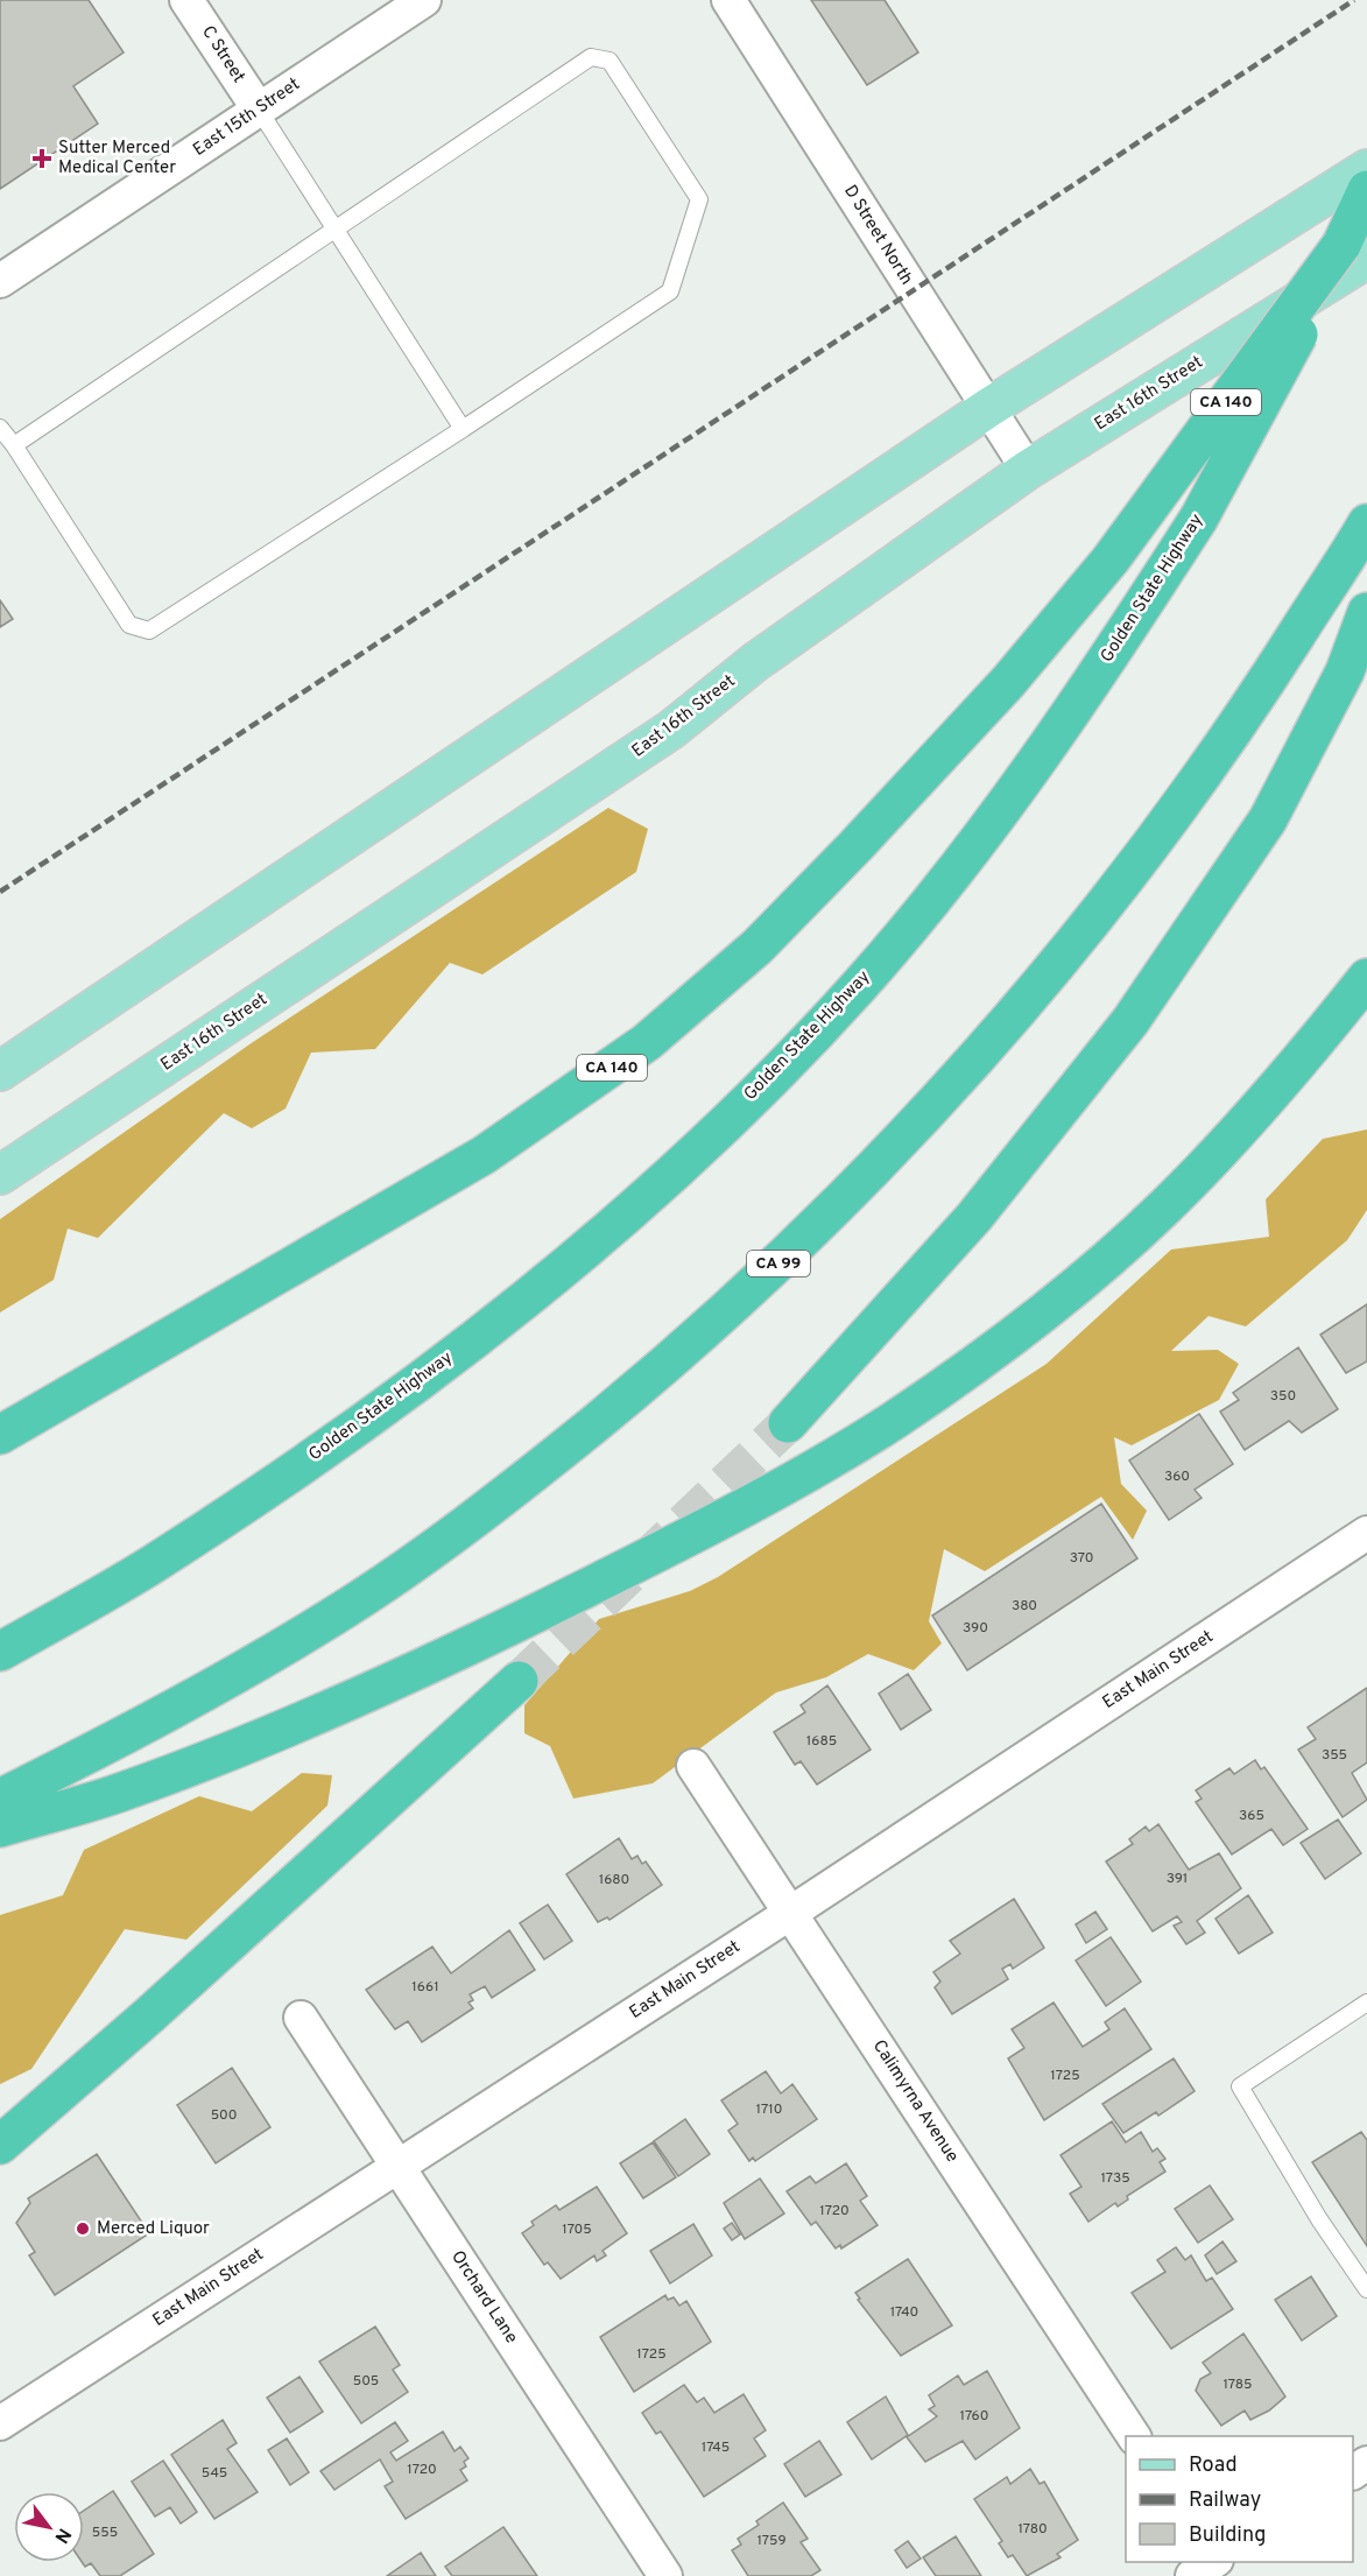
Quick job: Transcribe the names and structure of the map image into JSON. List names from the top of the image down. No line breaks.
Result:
{"streets":{"highway":["CA 140","Golden State Highway","CA 99"],"main road":["East 16th Street"],"street":["C Street","East 15th Street","D Street North","East Main Street","Calimyrna Avenue","Orchard Lane"]},"crossings":[["C Street","East 15th Street"],["D Street North","East 16th Street"],["East 16th Street","CA 140"],["East 16th Street","Golden State Highway"],["CA 140","Golden State Highway"],["East Main Street","Calimyrna Avenue"],["East Main Street","Orchard Lane"]],"places":{"health":["Sutter Merced Medical Center"],"other":["Merced Liquor"]},"house_numbers":["350","360","370","380","390","1685","355","365","391","1680","1661","1725","1710","500","1735","1720","1705","1740","1725","505","1785","1760","1745","1720","545","1780","555","1759"],"legend":["Road","Railway","Building"],"north":"bottom right"}
